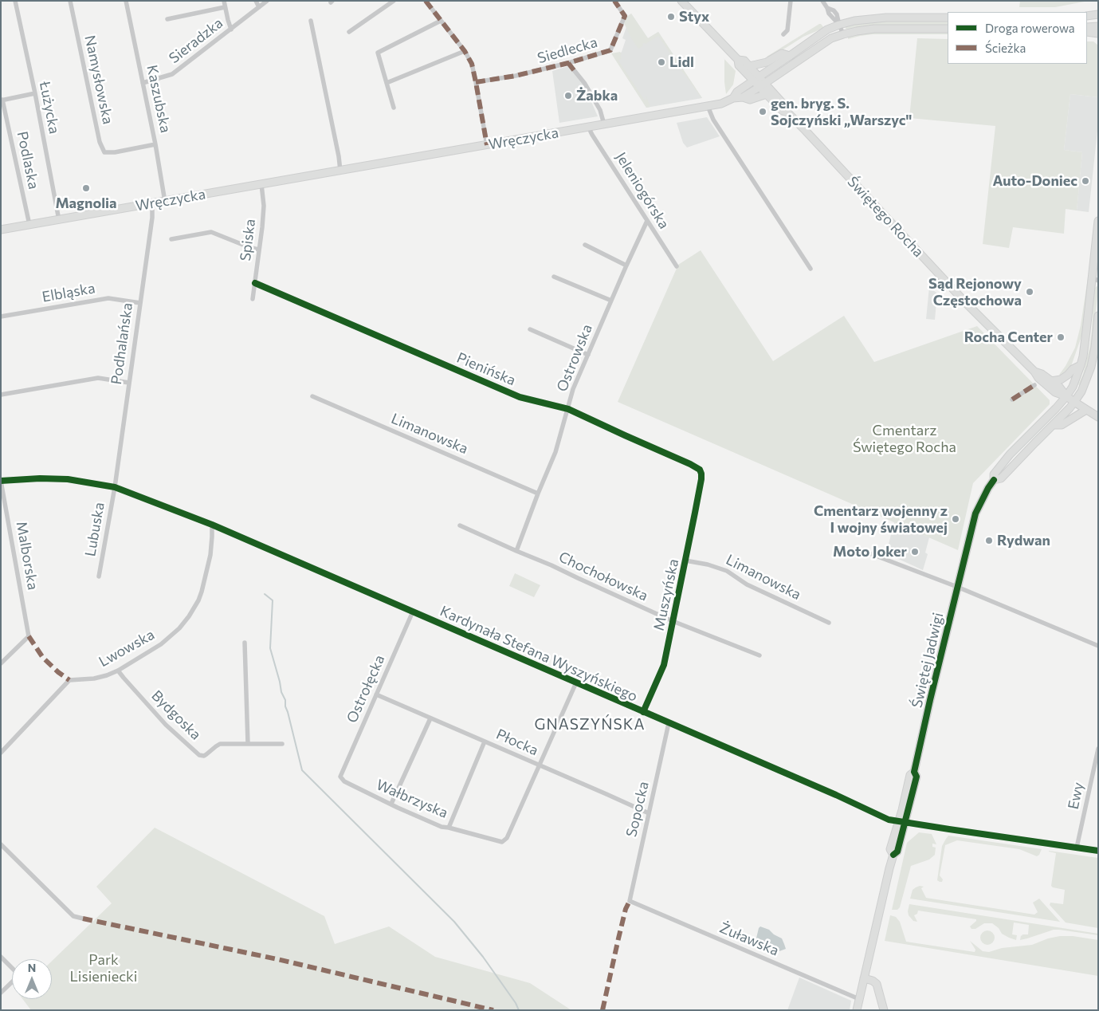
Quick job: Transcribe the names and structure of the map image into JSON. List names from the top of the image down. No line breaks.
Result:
{"streets":{"main road":["Wręczycka","Świętego Rocha","Świętej Jadwigi"],"street":["Sieradzka","Siedlecka","Namysłowska","Kaszubska","Łużycka","Podlaska","Jeleniogórska","Spiska","Elbląska","Podhalańska","Ostrowska","Pienińska","Limanowska","Lubuska","Malborska","Chochołowska","Muszyńska","Lwowska","Kardynała Stefana Wyszyńskiego","Ostrołęcka","Bydgoska","Płocka","Ewy","Wałbrzyska","Sopocka","Żuławska"]},"crossings":[["Sieradzka","Kaszubska"],["Namysłowska","Kaszubska"],["Kaszubska","Wręczycka"],["Łużycka","Wręczycka"],["Wręczycka","Podlaska"],["Wręczycka","Jeleniogórska"],["Wręczycka","Świętego Rocha"],["Wręczycka","Spiska"],["Wręczycka","Podhalańska"],["Jeleniogórska","Ostrowska"],["Świętego Rocha","Świętej Jadwigi"],["Spiska","Pienińska"],["Elbląska","Podhalańska"],["Podhalańska","Lubuska"],["Podhalańska","Kardynała Stefana Wyszyńskiego"],["Ostrowska","Pienińska"],["Ostrowska","Limanowska"],["Ostrowska","Chochołowska"],["Pienińska","Muszyńska"],["Limanowska","Muszyńska"],["Lubuska","Kardynała Stefana Wyszyńskiego"],["Malborska","Kardynała Stefana Wyszyńskiego"],["Chochołowska","Muszyńska"],["Muszyńska","Kardynała Stefana Wyszyńskiego"],["Lwowska","Kardynała Stefana Wyszyńskiego"],["Lwowska","Bydgoska"],["Kardynała Stefana Wyszyńskiego","Świętej Jadwigi"],["Kardynała Stefana Wyszyńskiego","Ostrołęcka"],["Kardynała Stefana Wyszyńskiego","Ewy"],["Kardynała Stefana Wyszyńskiego","Sopocka"],["Świętej Jadwigi","Żuławska"],["Ostrołęcka","Płocka"],["Ostrołęcka","Wałbrzyska"],["Płocka","Wałbrzyska"],["Płocka","Sopocka"],["Sopocka","Żuławska"]],"districts":["GNASZYŃSKA"],"parks":["Cmentarz Świętego Rocha","Park Lisieniecki"],"places":["Styx","Lidl","Żabka","gen. bryg. S. Sojczyński „Warszyc\"","Auto-Doniec","Magnolia","Sąd Rejonowy Częstochowa","Rocha Center","Cmentarz wojenny z I wojny światowej","Rydwan","Moto Joker"],"legend":["Droga rowerowa","Ścieżka"],"north":"top"}
